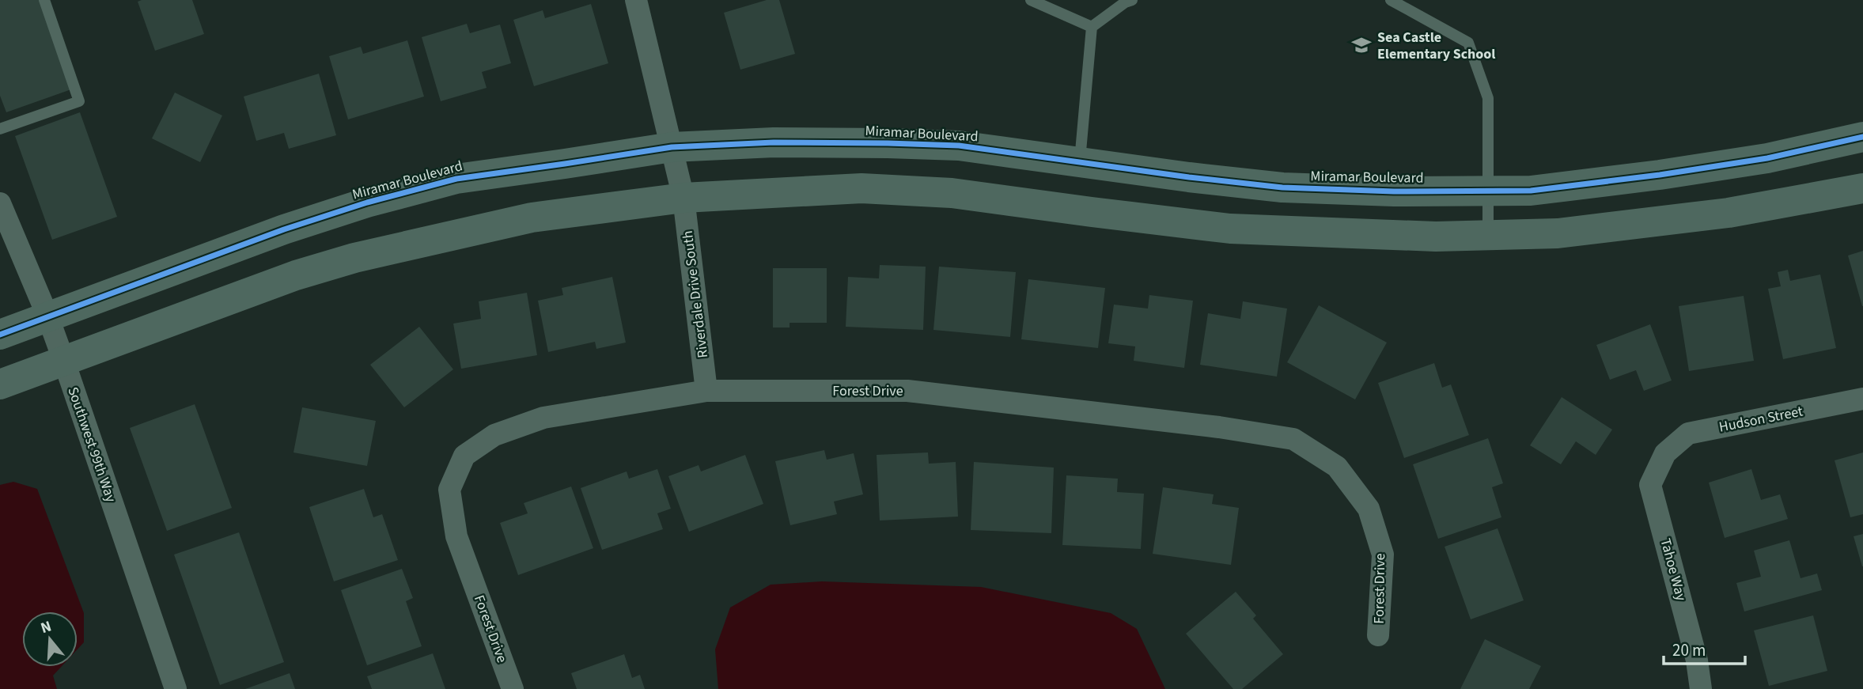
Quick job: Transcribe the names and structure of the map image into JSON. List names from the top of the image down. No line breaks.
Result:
{"streets":{"street":["Miramar Boulevard","Riverdale Drive South","Forest Drive","Hudson Street","Southwest 99th Way","Tahoe Way"]},"crossings":[["Miramar Boulevard","Riverdale Drive South"],["Miramar Boulevard","Southwest 99th Way"],["Riverdale Drive South","Forest Drive"],["Hudson Street","Tahoe Way"]],"places":{"school or university":["Sea Castle Elementary School"]},"scale_bar":"20 m","north":"top"}
